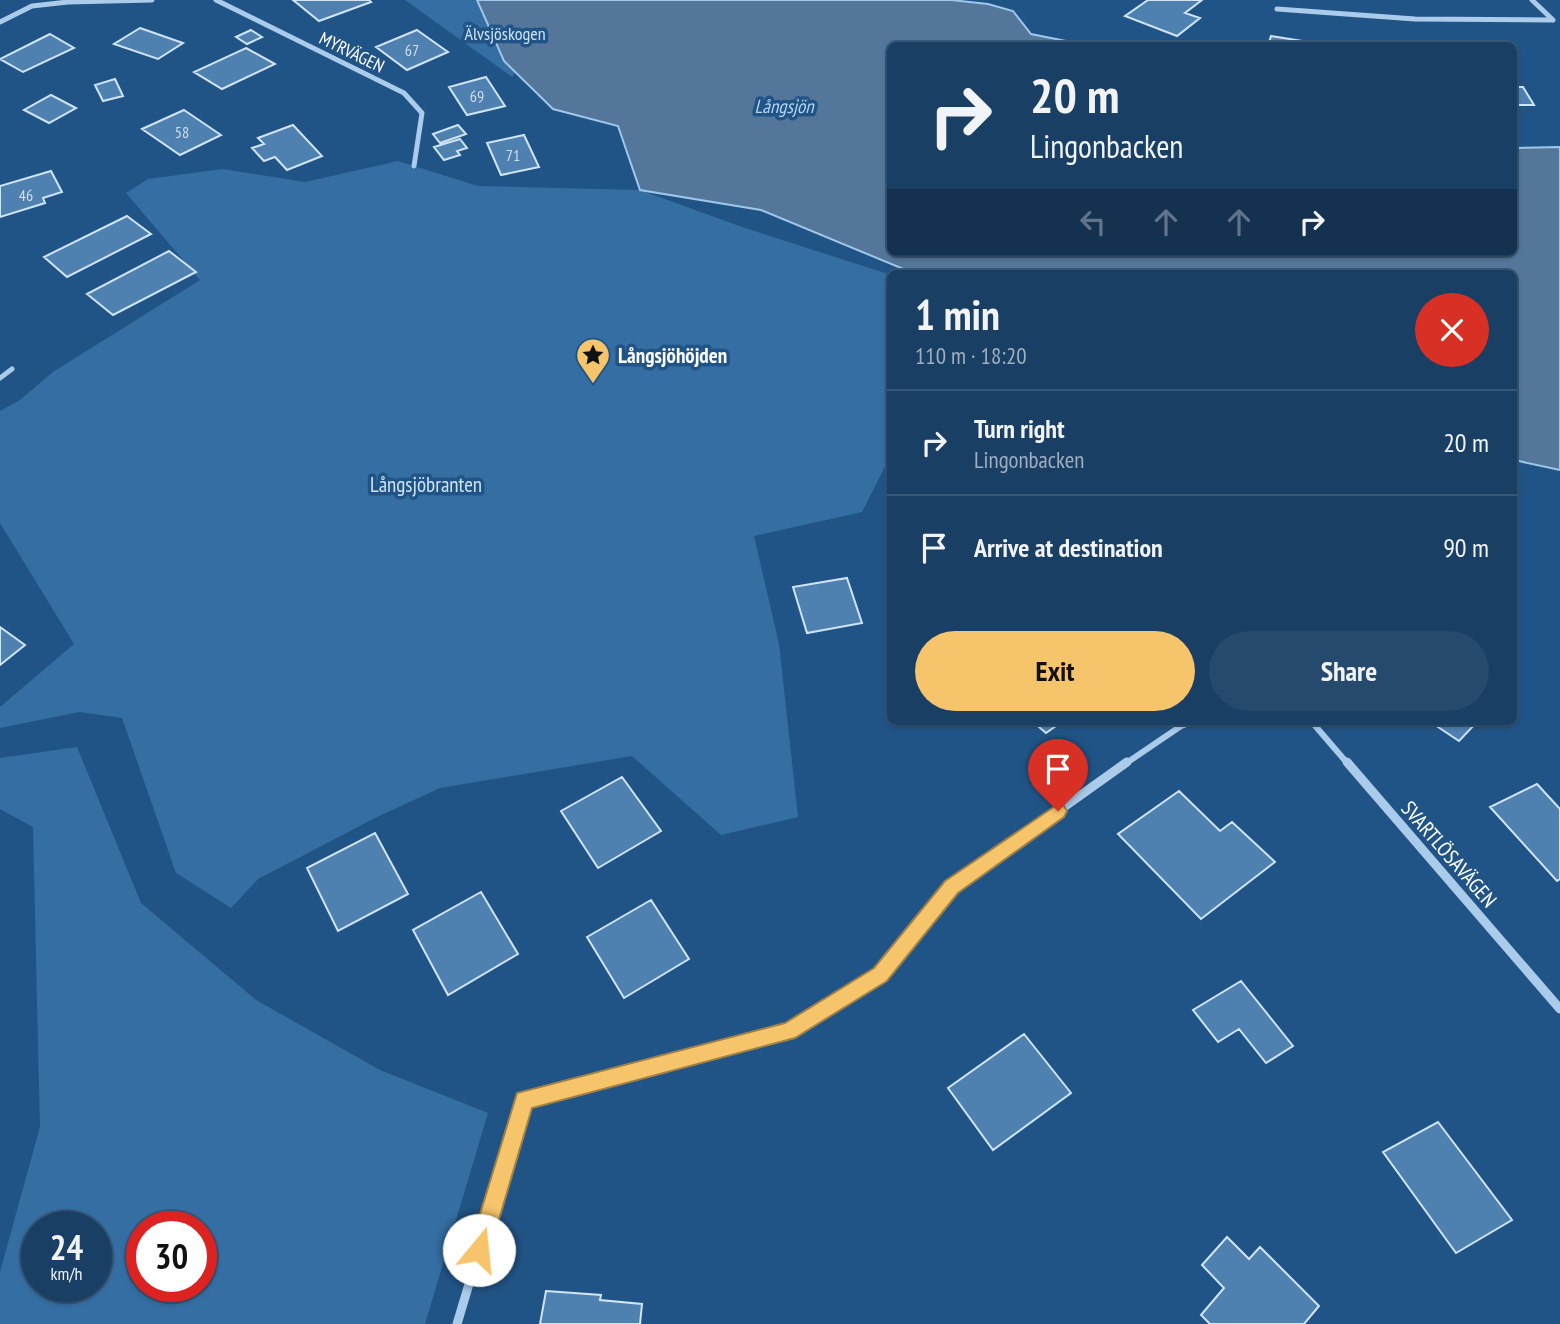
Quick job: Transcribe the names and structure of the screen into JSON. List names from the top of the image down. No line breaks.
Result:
{"streets":{"street":["MYRVÄGEN","SVARTLÖSAVÄGEN"]},"water":["Långsjön"],"parks":["Älvsjöskogen","Långsjöbranten"],"places":{"place":["Långsjöhöjden"]},"house_numbers":["67","69","58","71","46"],"page":{"turn":["20 m","Lingonbacken"],"heading":["1 min","110 m · 18:20"],"list":[{"name":"Turn right","note":"Lingonbacken","value":"20 m"},{"name":"Arrive at destination","value":"90 m"}],"buttons":["Exit","Share"],"speed":"24 km/h","limit":"30"}}
